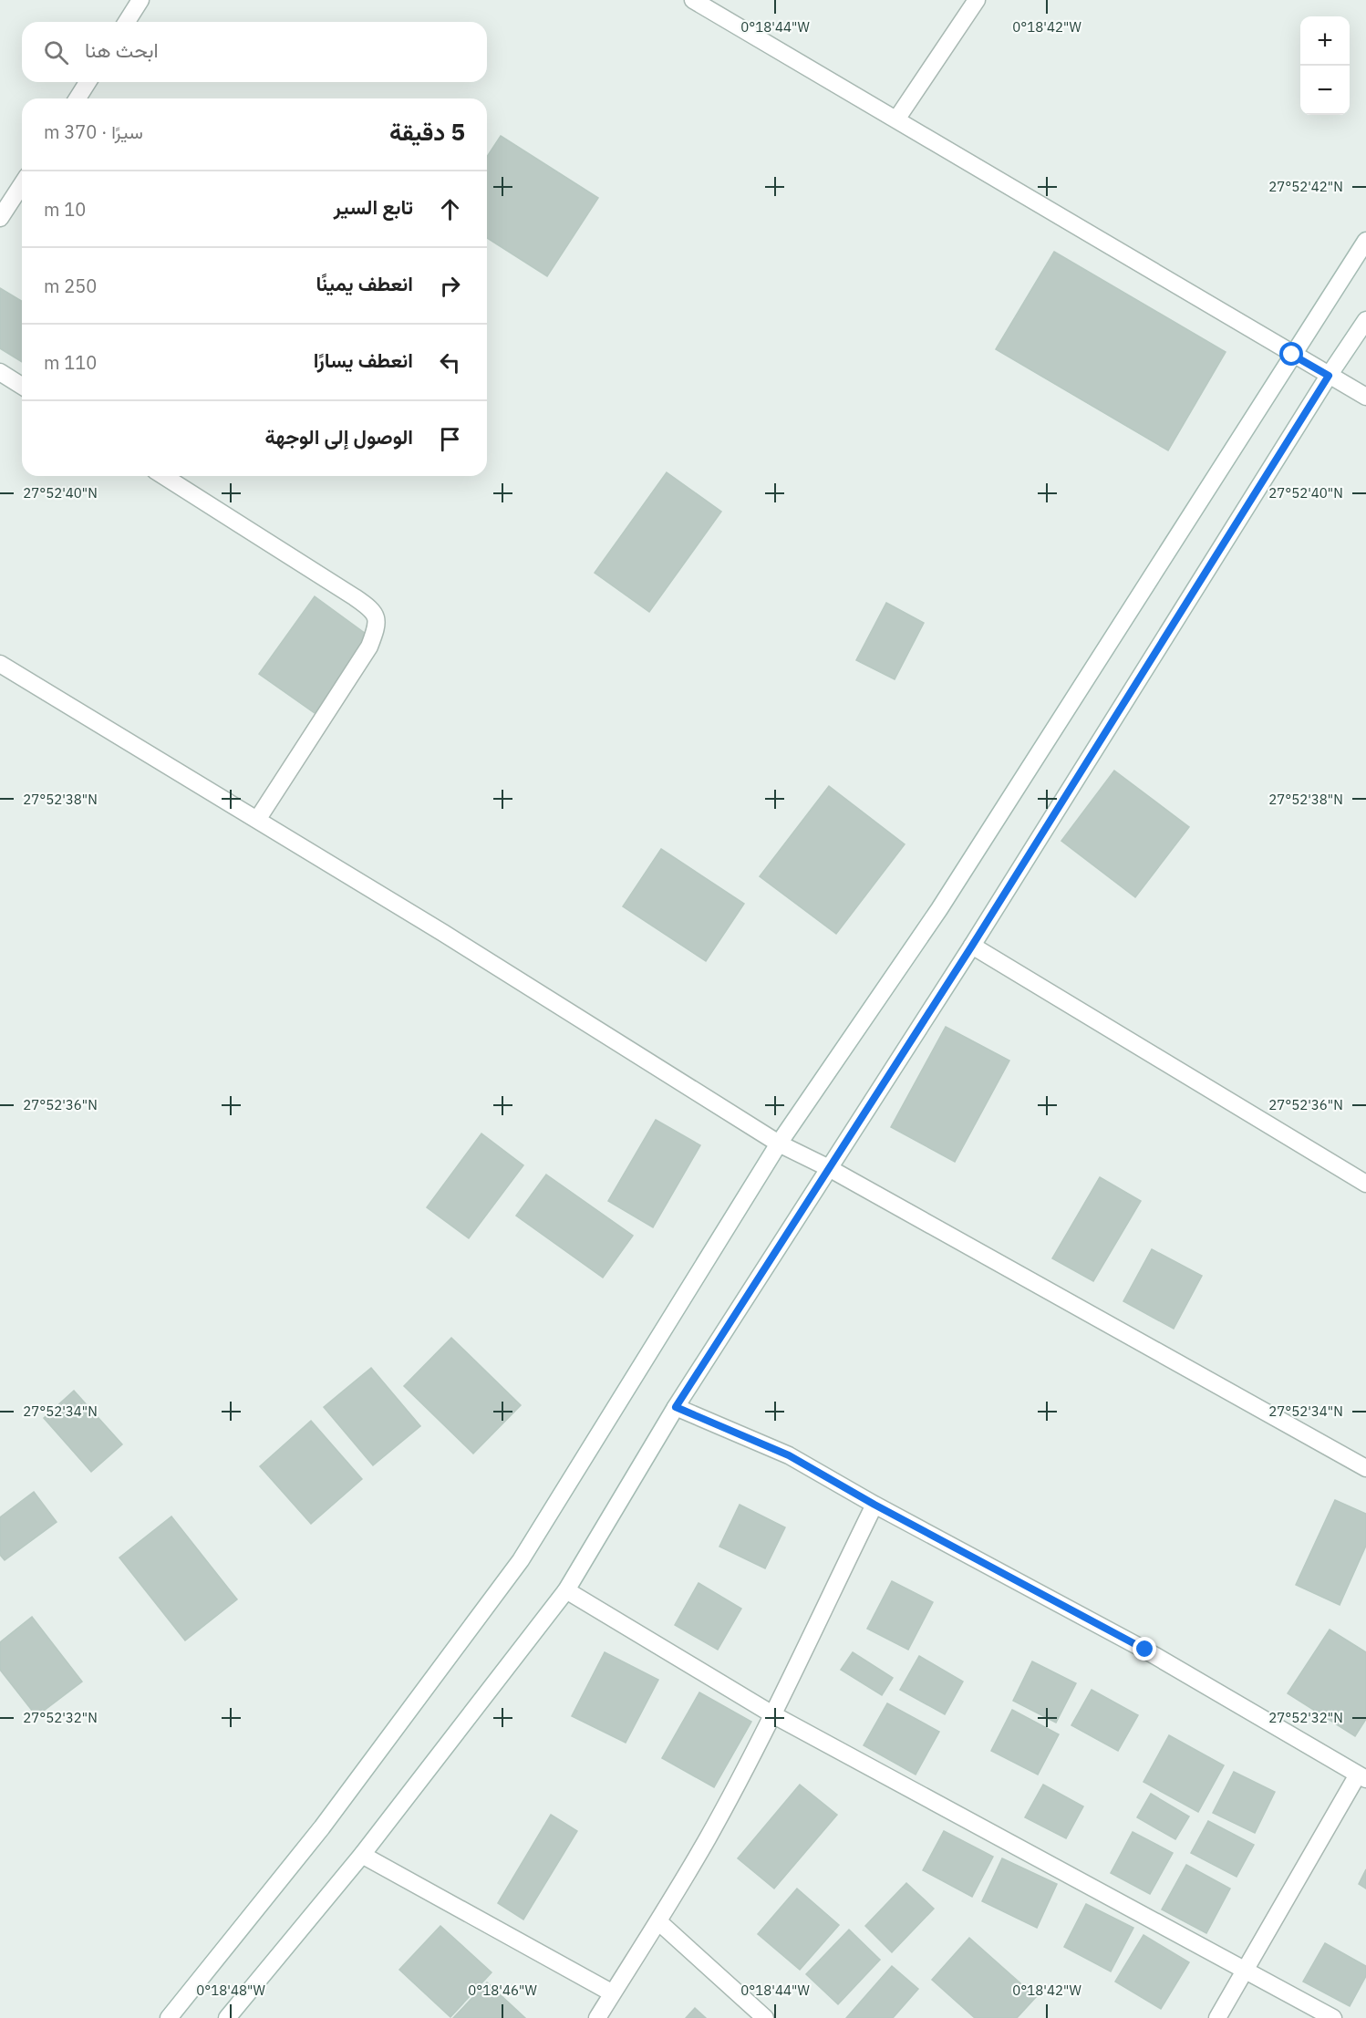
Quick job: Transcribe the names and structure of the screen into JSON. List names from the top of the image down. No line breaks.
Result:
{"page":{"map_buttons":["+","−"],"search":"ابحث هنا","heading":["5 دقيقة","سيرًا · 370 m"],"list":[["تابع السير","10 m"],["انعطف يمينًا","250 m"],["انعطف يسارًا","110 m"],"الوصول إلى الوجهة"]},"coordinates":["0°18'44\"W","0°18'42\"W","27°52'42\"N","27°52'40\"N","27°52'38\"N","27°52'36\"N","27°52'34\"N","27°52'32\"N","0°18'48\"W","0°18'46\"W"]}
